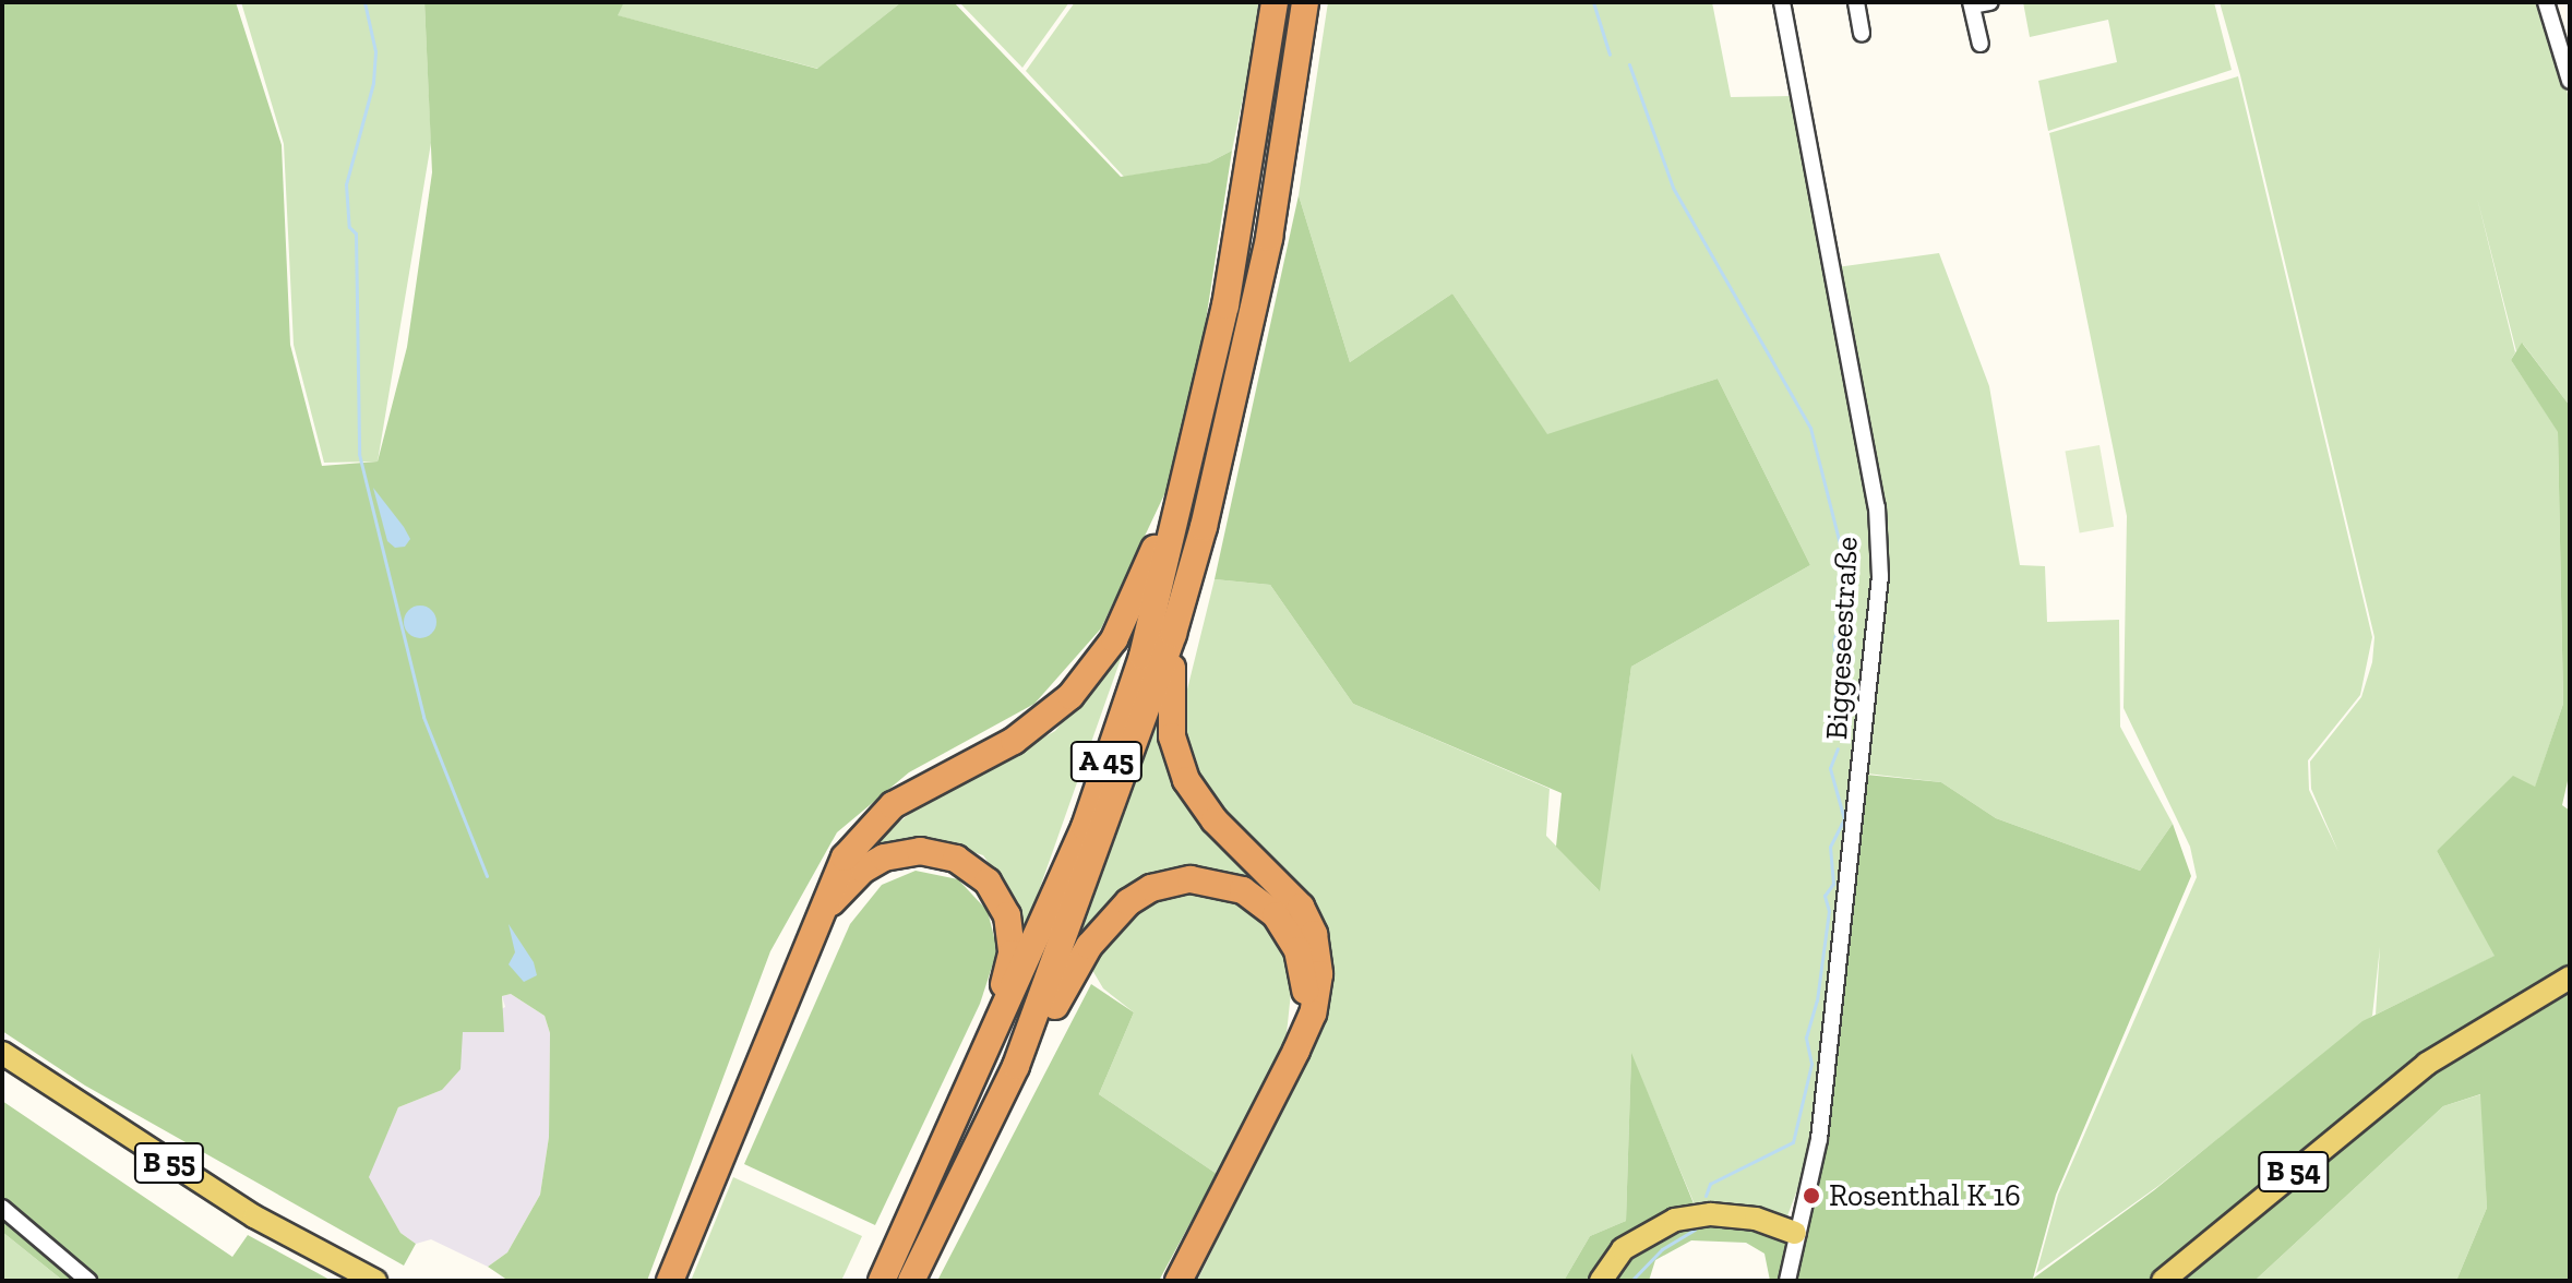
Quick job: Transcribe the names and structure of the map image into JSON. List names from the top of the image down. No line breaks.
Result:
{"streets":{"highway":["A 45"],"main road":["B 55","B 54"],"street":["Biggeseestraße"]},"places":["Rosenthal K 16"]}
